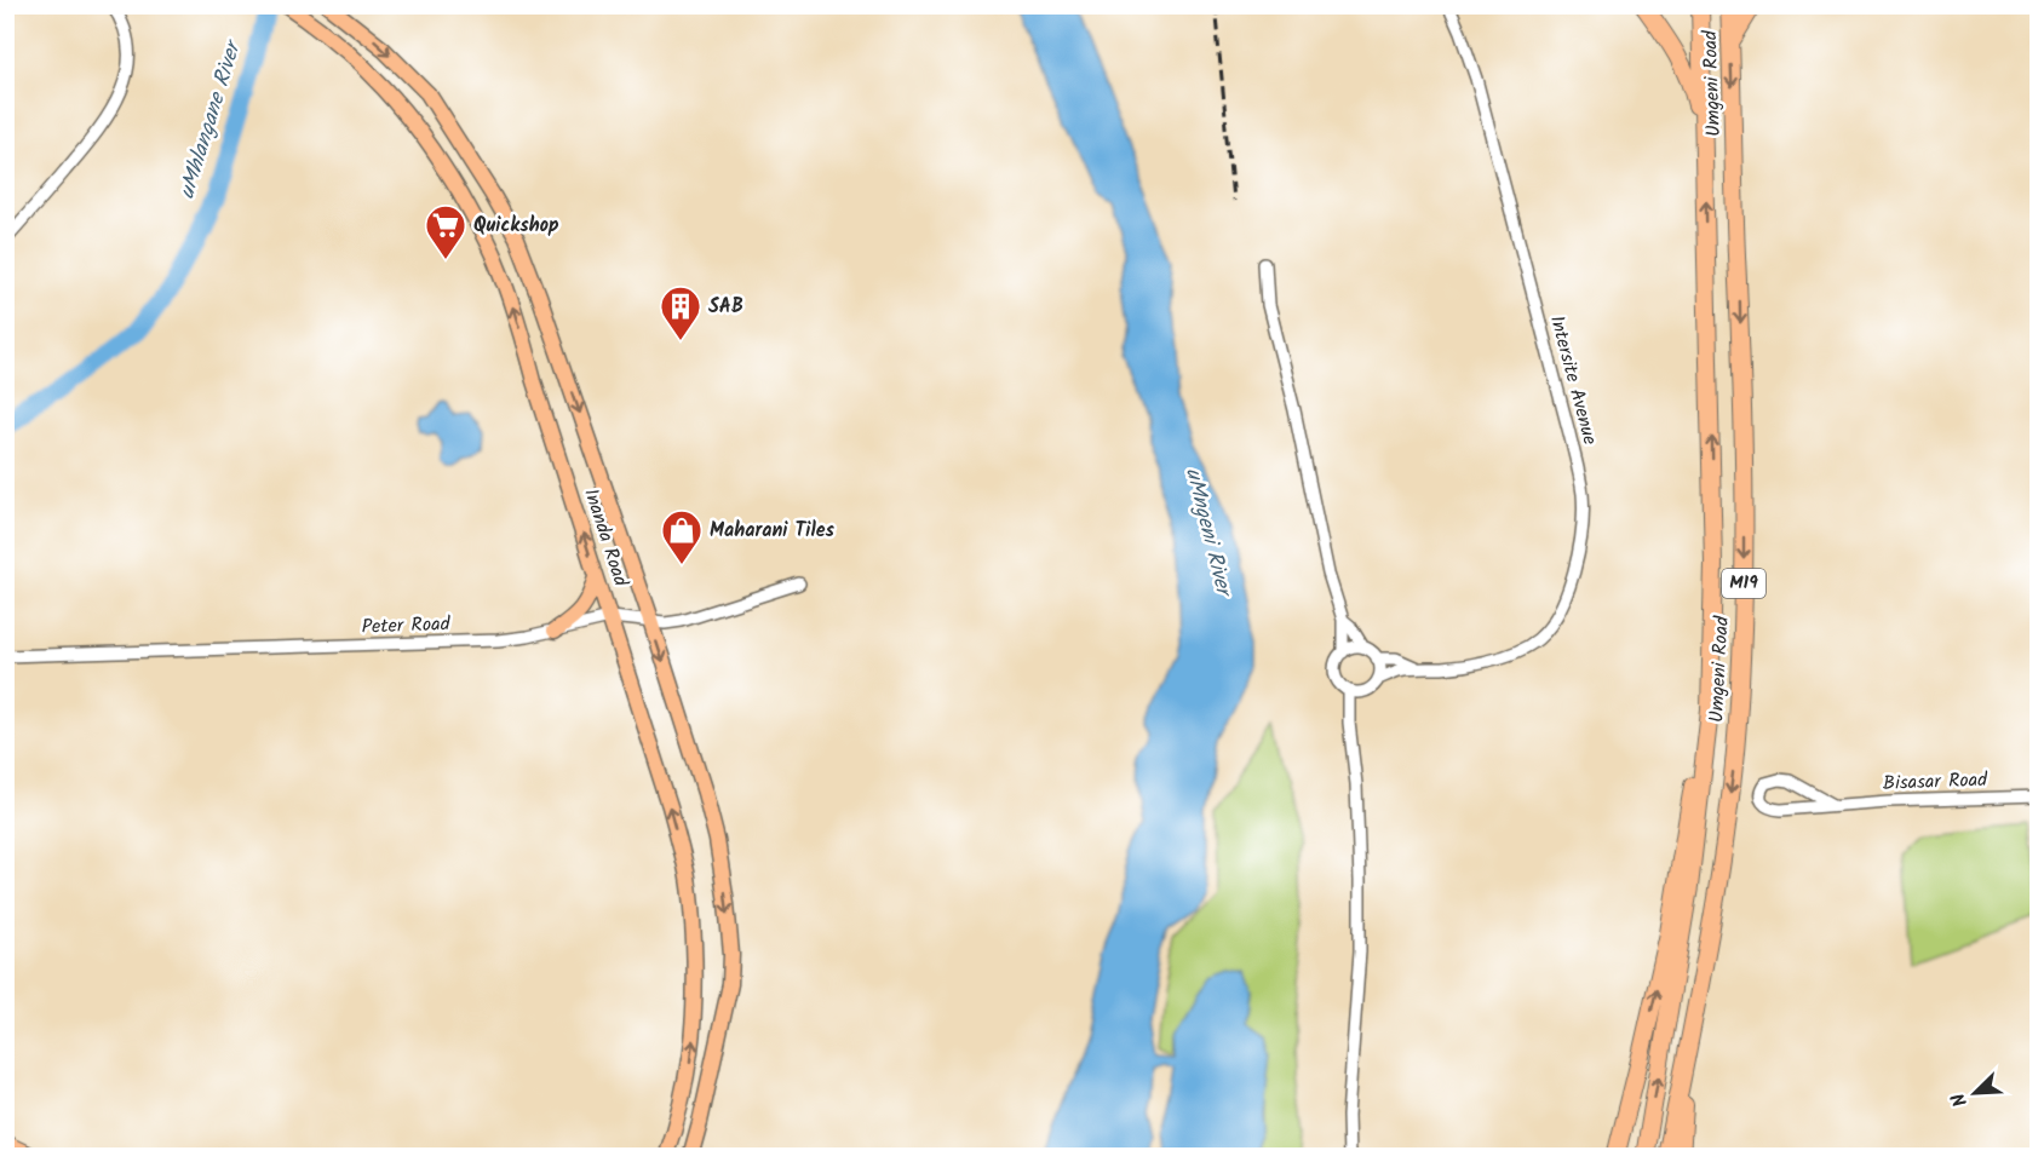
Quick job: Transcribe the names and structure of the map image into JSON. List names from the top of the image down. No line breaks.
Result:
{"streets":{"highway":["Umgeni Road","M19"],"main road":["Inanda Road"],"street":["Intersite Avenue","Peter Road","Bisasar Road"]},"crossings":[["Inanda Road","Peter Road"]],"water":["uMhlangane River","uMngeni River"],"places":{"supermarket":["Quickshop"],"building":["SAB"],"shop":["Maharani Tiles"]},"north":"bottom left"}
